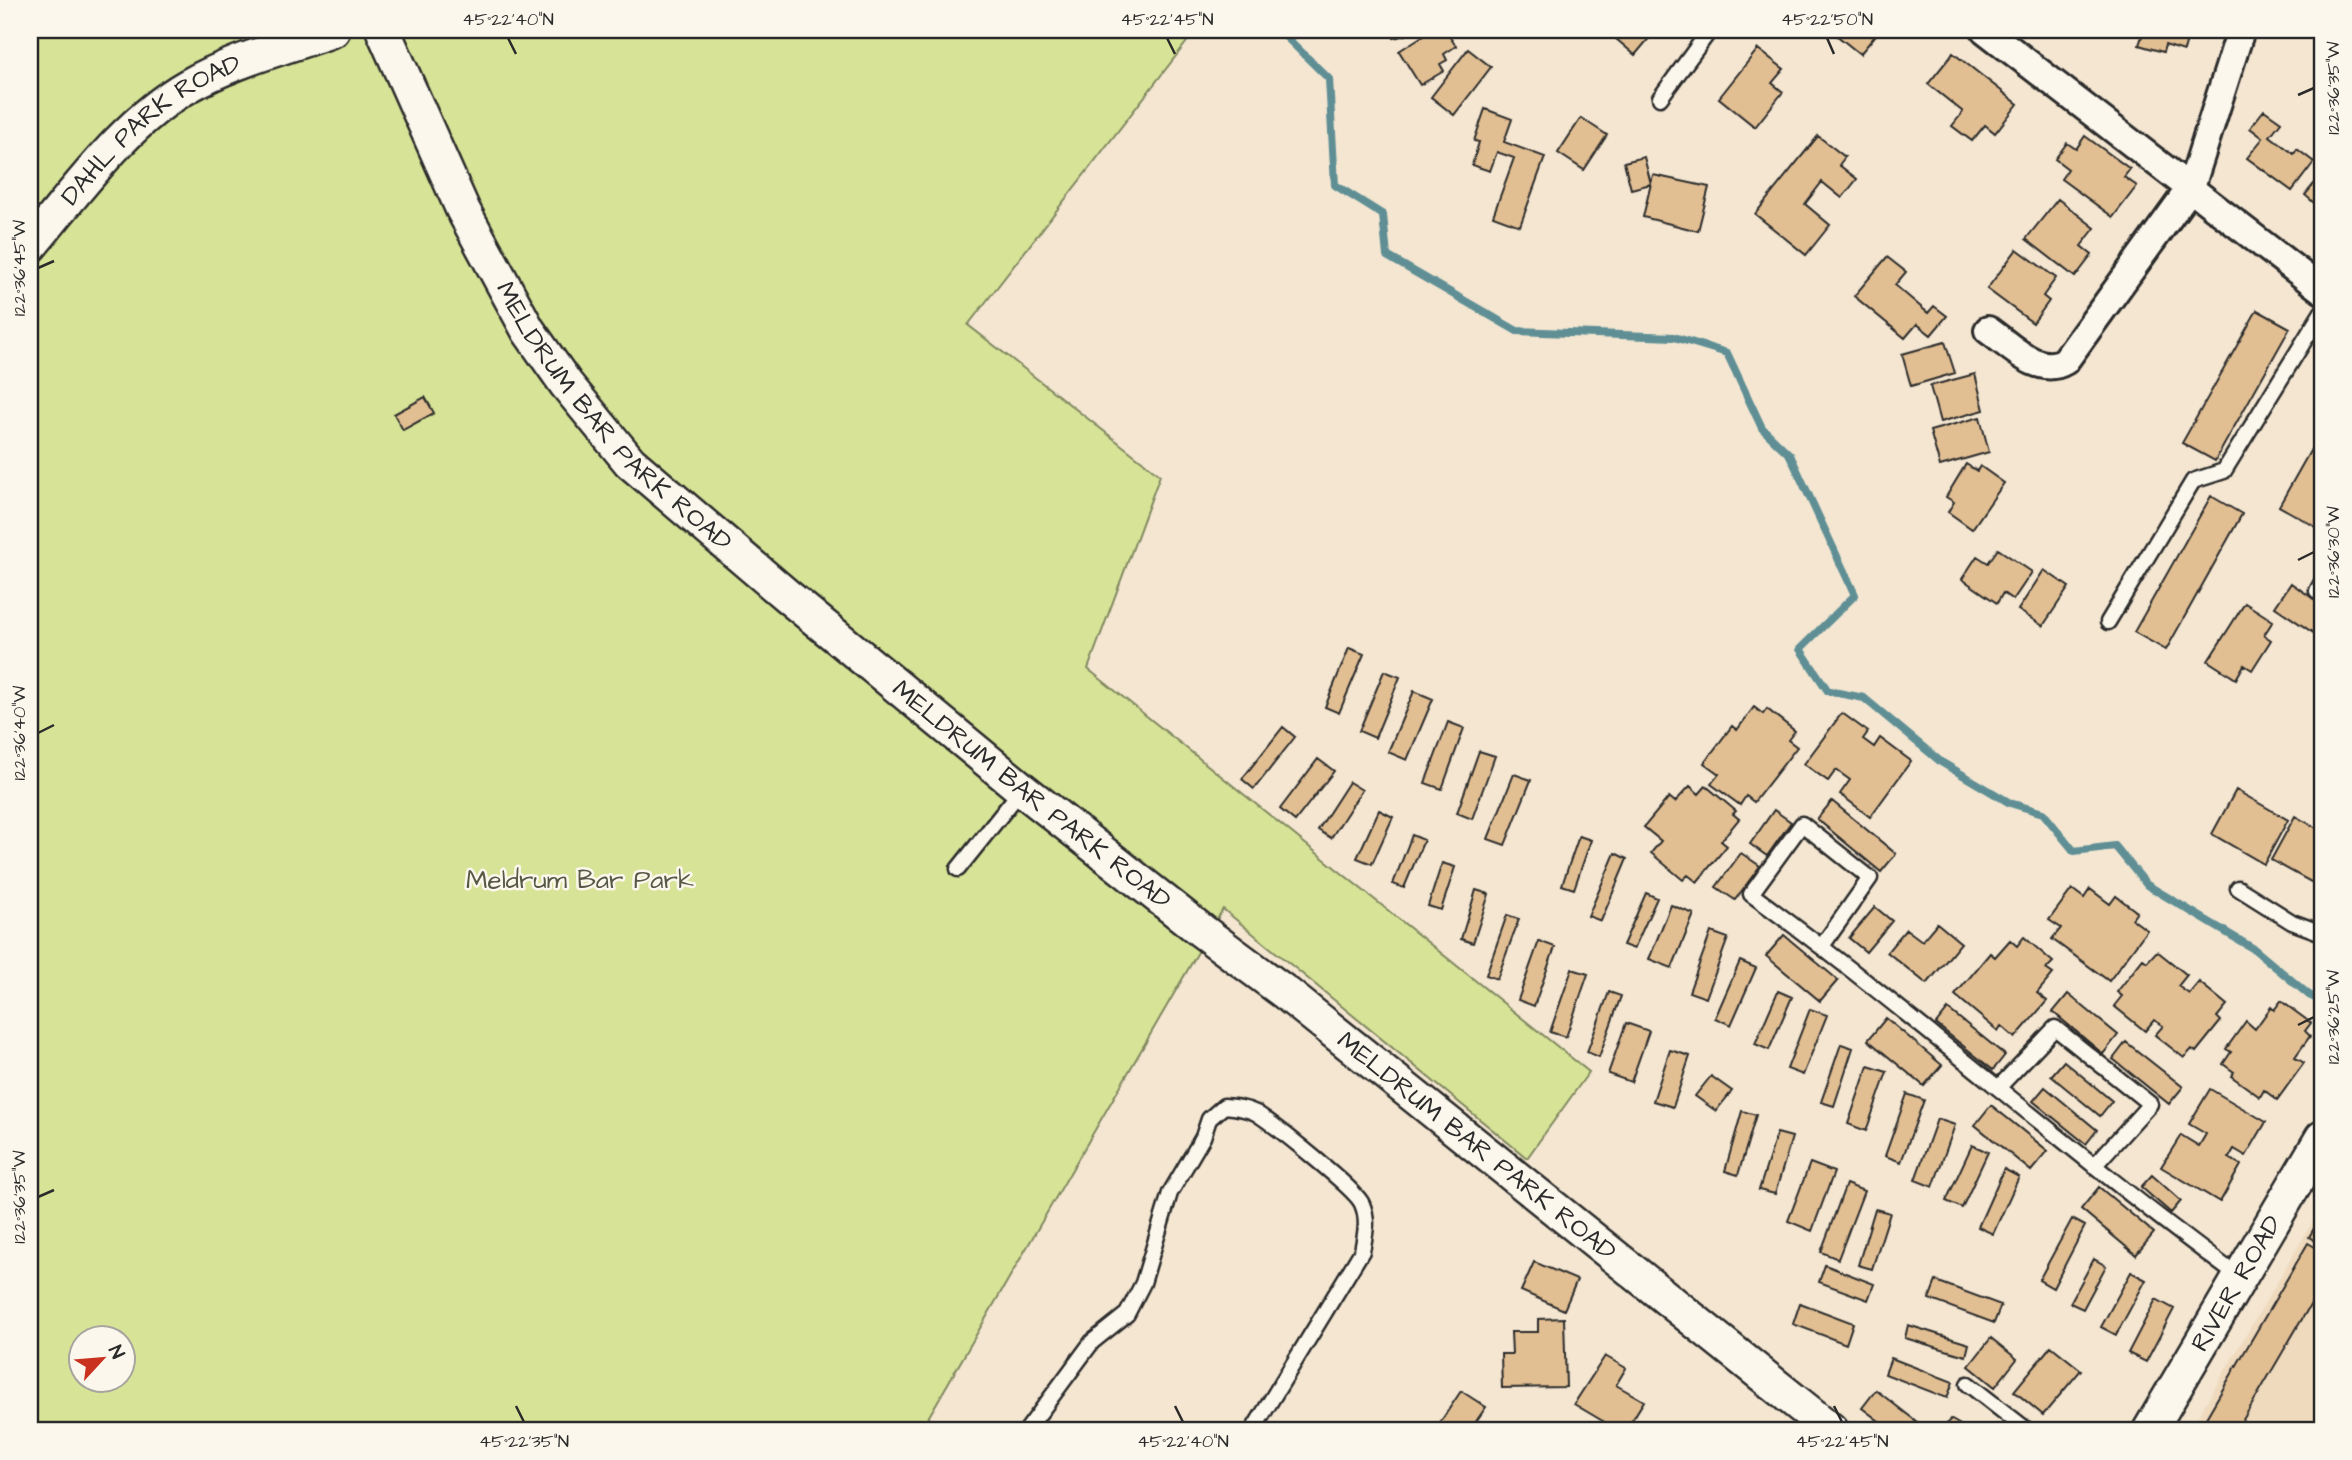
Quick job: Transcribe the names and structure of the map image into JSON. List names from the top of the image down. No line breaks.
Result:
{"streets":{"street":["DAHL PARK ROAD","MELDRUM BAR PARK ROAD","RIVER ROAD"]},"parks":["Meldrum Bar Park"],"north":"top right","coordinates":["45°22'40\"N","45°22'45\"N","45°22'50\"N","122°36'35\"W","122°36'45\"W","122°36'30\"W","122°36'40\"W","122°36'25\"W","45°22'35\"N"]}
